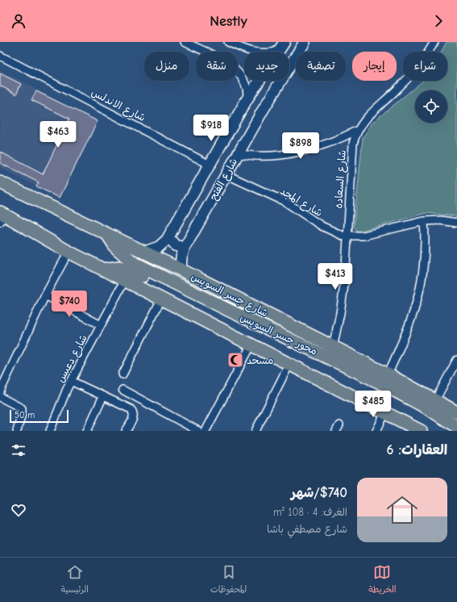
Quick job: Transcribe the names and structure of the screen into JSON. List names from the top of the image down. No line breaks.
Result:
{"streets":{"main road":["شارع الفتح","شارع جسر السويس","محور جسر السويس"],"street":["شارع الاندلس","شارع السعاده","شارع المجد","شارع دعبس"]},"crossings":[["شارع الاندلس","شارع الفتح"],["شارع الفتح","شارع المجد"],["شارع الفتح","شارع جسر السويس"],["شارع السعاده","شارع المجد"],["شارع السعاده","شارع جسر السويس"],["شارع جسر السويس","محور جسر السويس"]],"places":{"mosque":["مسحد"]},"scale_bar":"50 m","page":{"header":"Nestly","chip":["شراء","إيجار","تصفية","جديد","شقة","منزل"],"price":["$918","$463","$898","$413","$740","$485"],"scale":"50 m","heading":"العقارات: 6","list":[{"name":"$740/شهر","note":"الغرف: 4 · 108 m² · شارع مصطفي باشا"}],"tabs":["الخريطة","المحفوظات","الرئيسية"]}}
